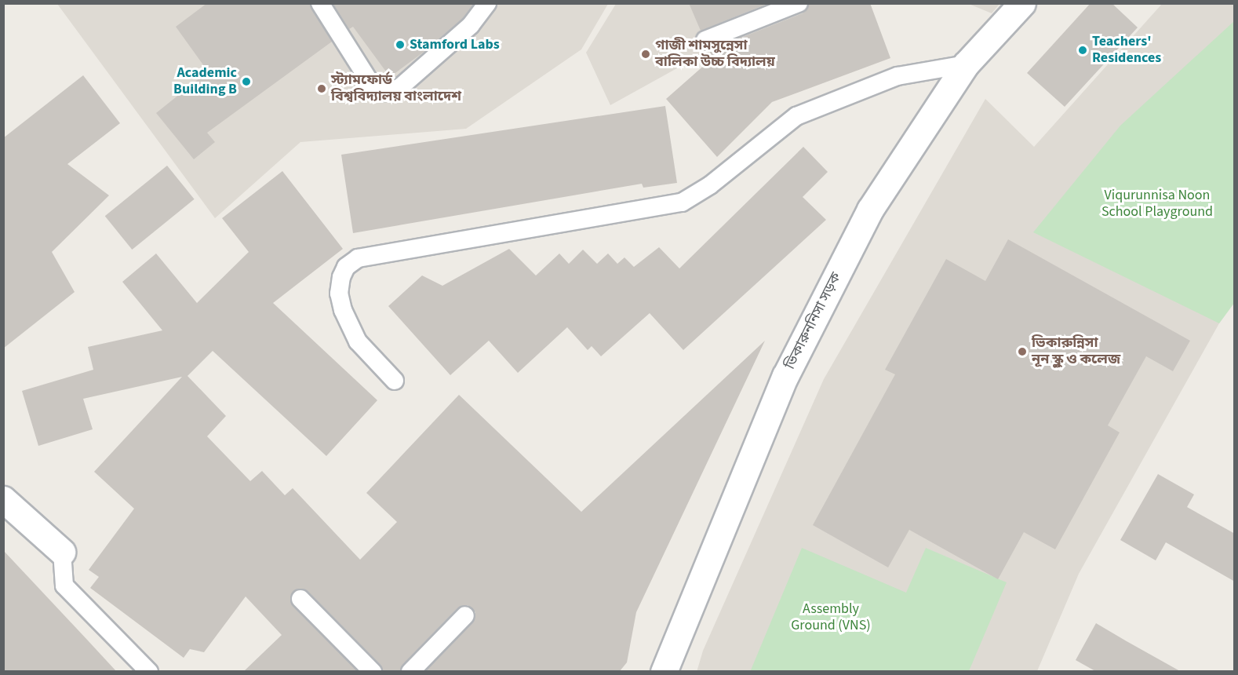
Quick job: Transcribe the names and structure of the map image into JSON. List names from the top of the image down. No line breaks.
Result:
{"streets":{"street":["ভিকারুননিসা সড়ক"]},"parks":["Viqurunnisa Noon School Playground","Assembly Ground (VNS)"],"places":["Stamford Labs","Teachers' Residences","গাজী শামসুন্নেসা বালিকা উচ্চ বিদ্যালয়","Academic Building B","স্ট্যামফোর্ড বিশ্ববিদ্যালয় বাংলাদেশ","ভিকারুন্নিসা নূন স্কুল ও কলেজ"]}
